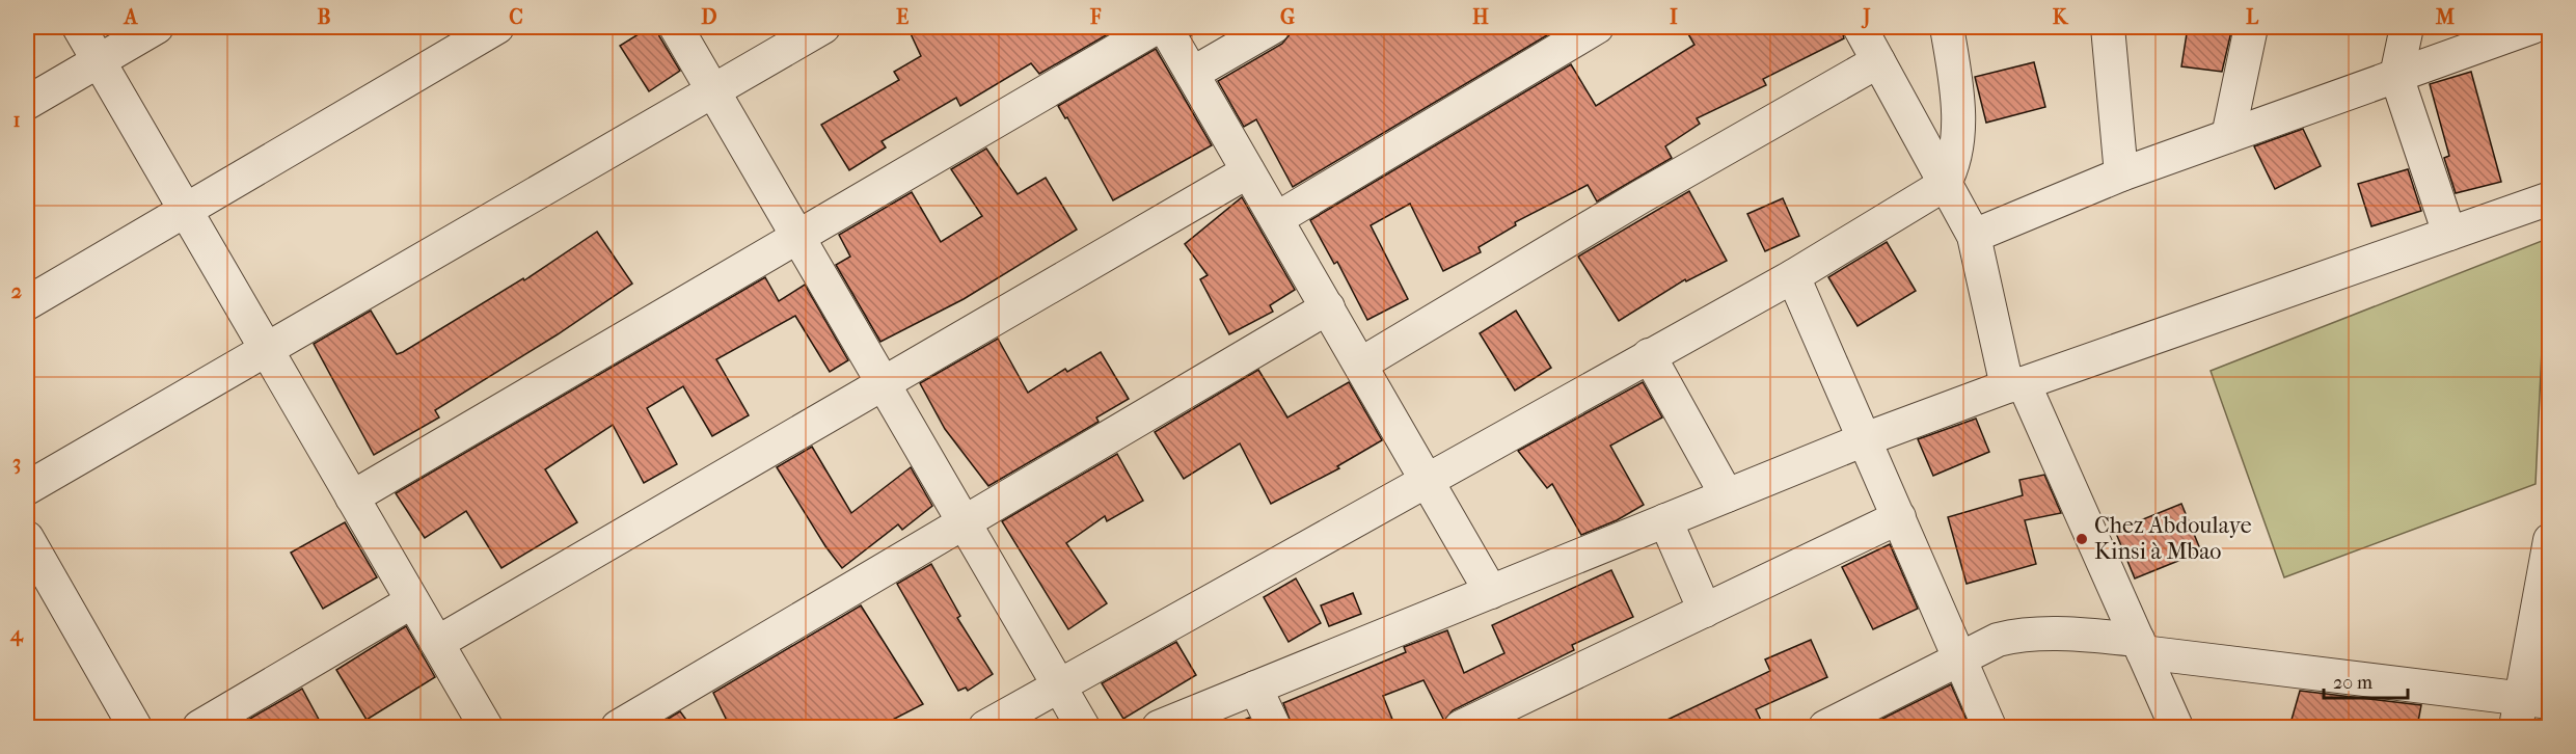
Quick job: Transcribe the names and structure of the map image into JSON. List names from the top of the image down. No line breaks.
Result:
{"places":["Chez Abdoulaye Kinsi à Mbao"],"scale_bar":"20 m","grid":{"columns":["A","B","C","D","E","F","G","H","I","J","K","L","M"],"rows":["1","2","3","4"]}}
